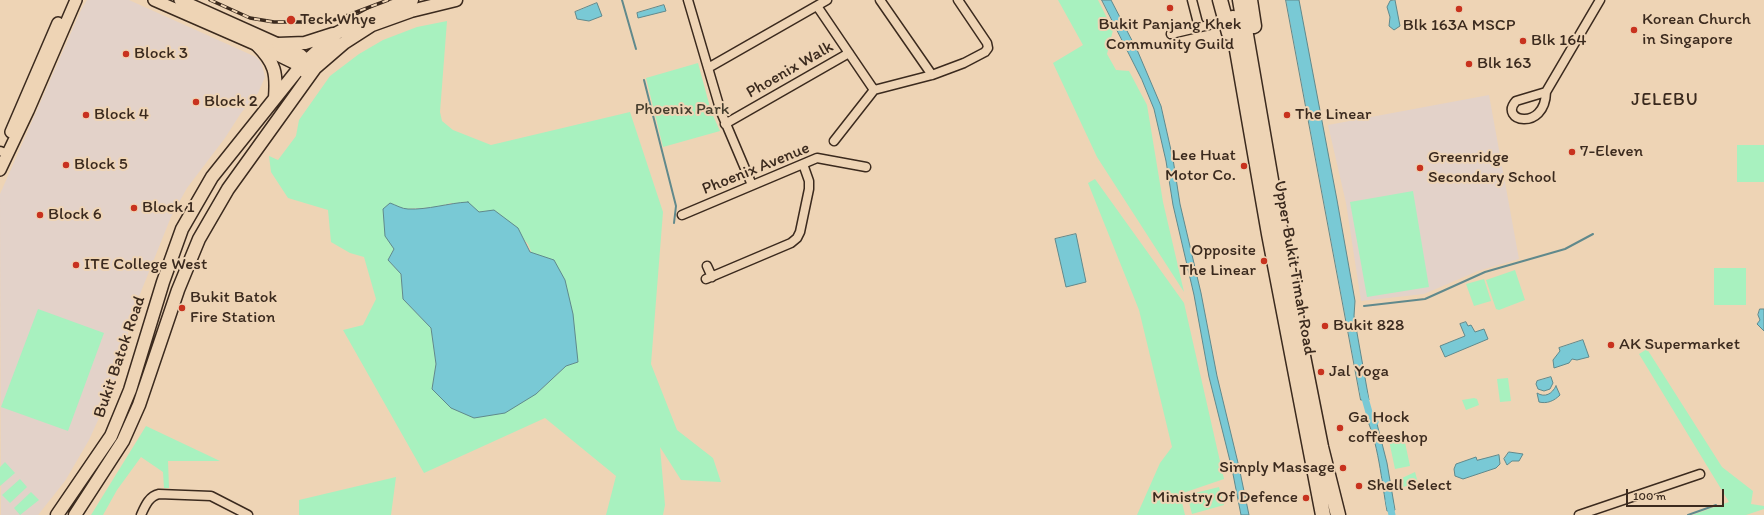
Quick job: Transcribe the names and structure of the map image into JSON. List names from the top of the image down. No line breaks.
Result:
{"streets":{"highway":["Upper Bukit Timah Road"],"main road":["Bukit Batok Road"],"street":["Phoenix Walk","Phoenix Avenue"]},"districts":["JELEBU"],"parks":["Phoenix Park"],"places":["Bukit Panjang Khek Community Guild","Blk 163A MSCP","Teck Whye","Korean Church in Singapore","Blk 164","Block 3","Blk 163","Block 2","Block 4","The Linear","7-Eleven","Block 5","Lee Huat Motor Co.","Greenridge Secondary School","Block 1","Block 6","Opposite The Linear","ITE College West","Bukit Batok Fire Station","Bukit 828","AK Supermarket","Jal Yoga","Ga Hock coffeeshop","Simply Massage","Shell Select","Ministry Of Defence"],"scale_bar":"100 m"}
